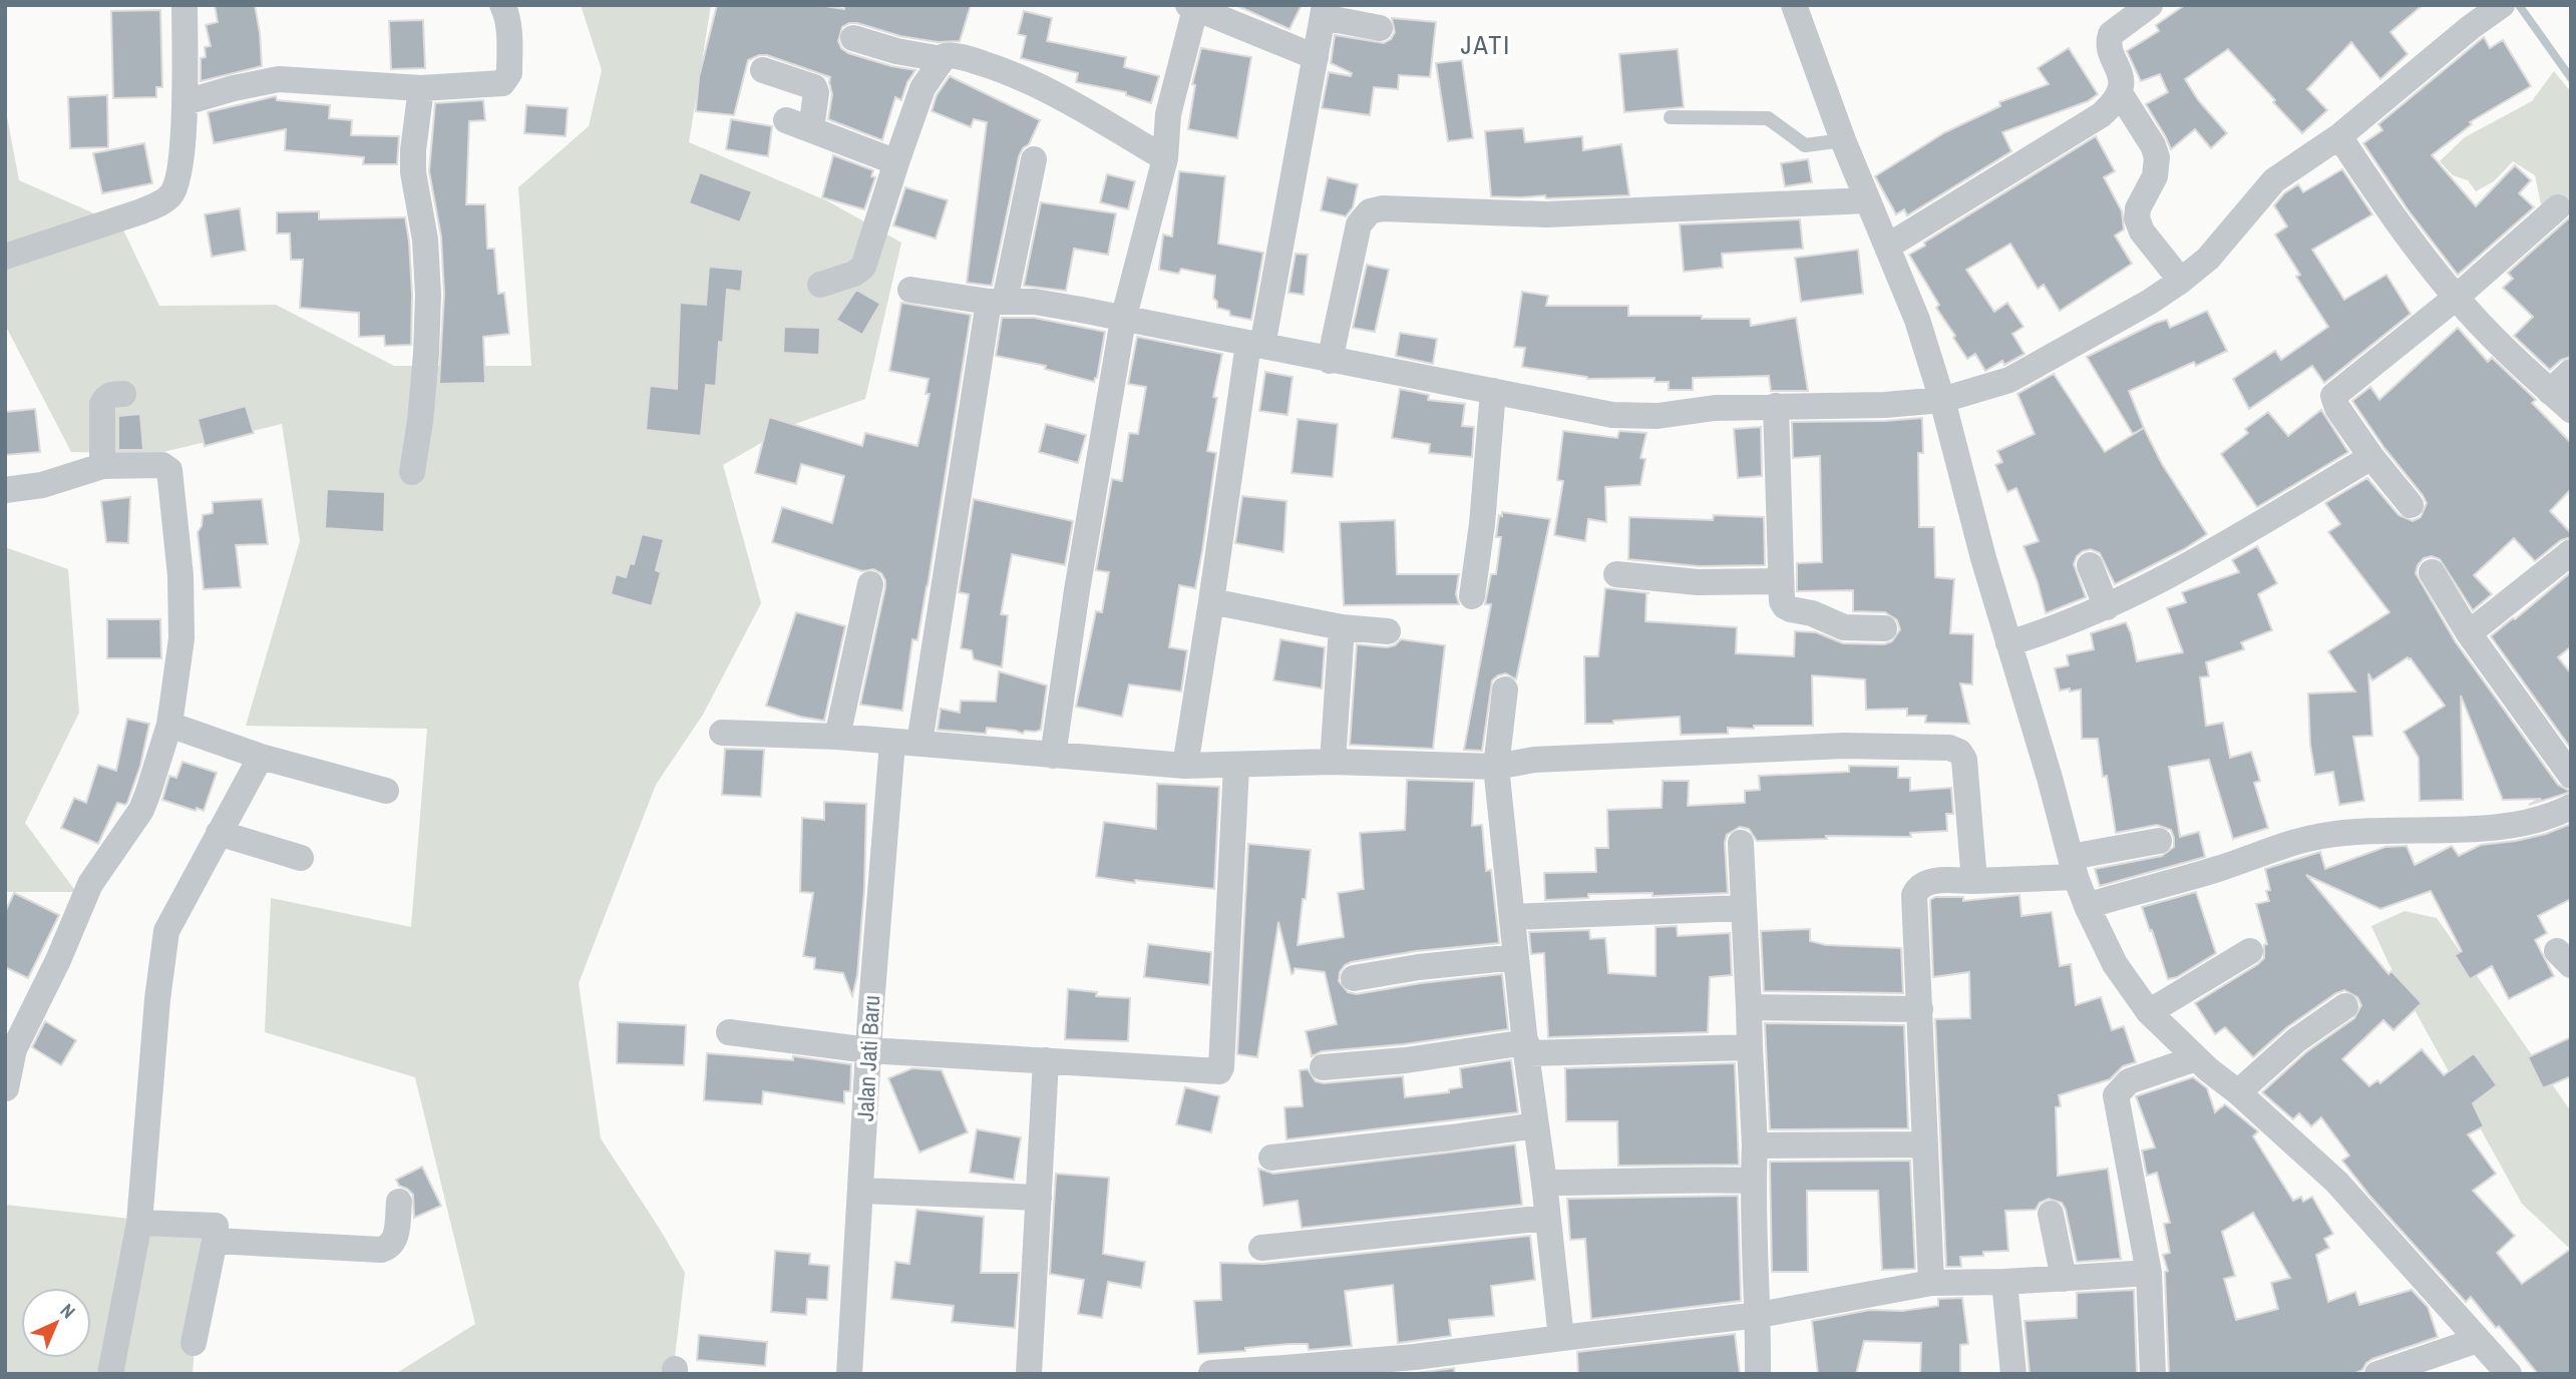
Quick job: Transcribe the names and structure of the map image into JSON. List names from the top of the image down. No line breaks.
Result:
{"streets":{"street":["Jalan Jati Baru"]},"districts":["JATI"],"north":"top right"}
